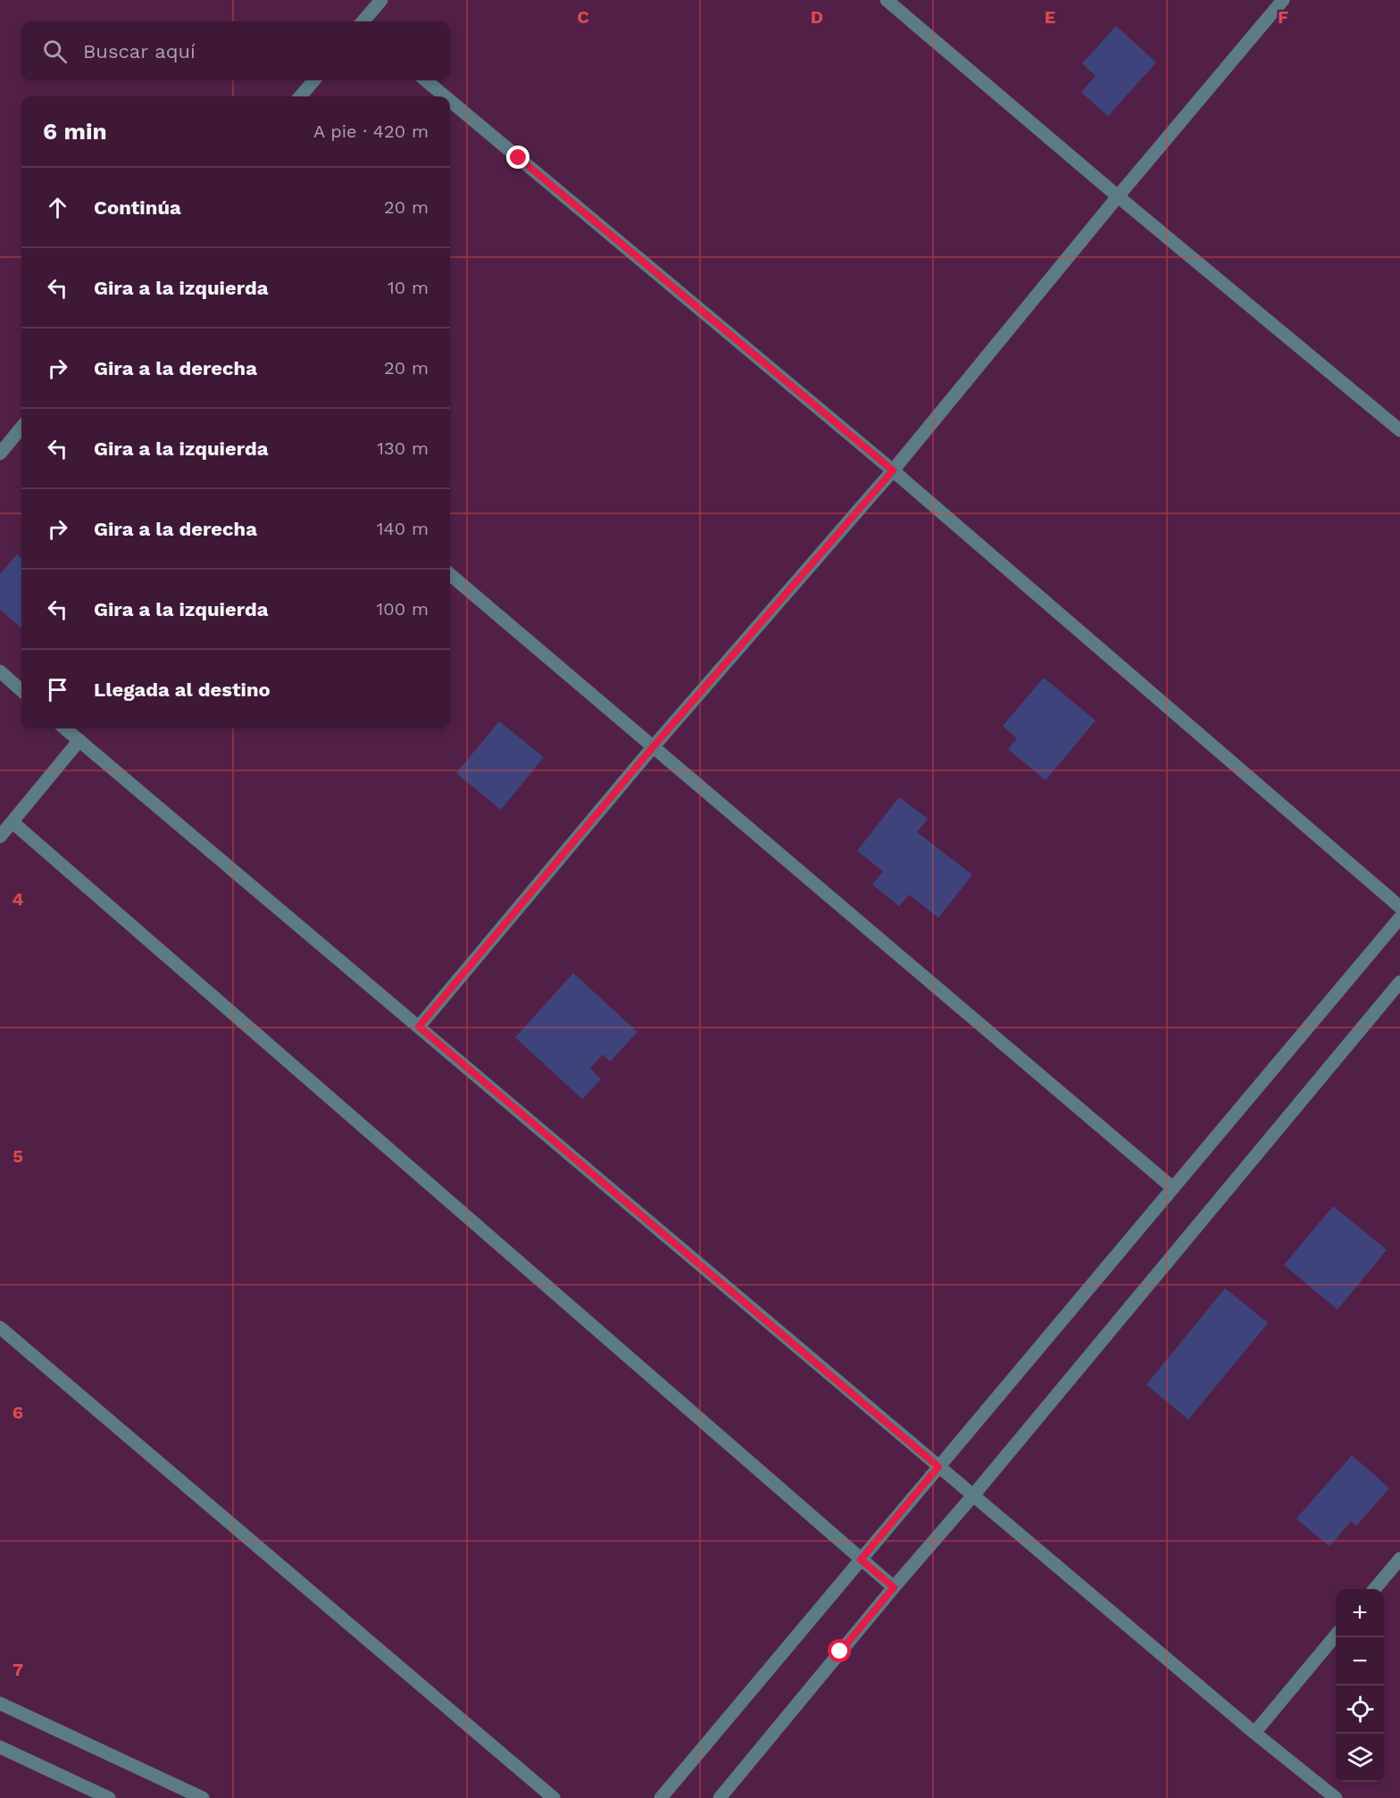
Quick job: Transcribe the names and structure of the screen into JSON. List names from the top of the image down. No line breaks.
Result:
{"page":{"search":"Buscar aquí","heading":["6 min","A pie · 420 m"],"list":[["Continúa","20 m"],["Gira a la izquierda","10 m"],["Gira a la derecha","20 m"],["Gira a la izquierda","130 m"],["Gira a la derecha","140 m"],["Gira a la izquierda","100 m"],"Llegada al destino"],"map_buttons":["+","−"]},"grid":{"columns":["C","D","E","F"],"rows":["4","5","6","7"]}}
